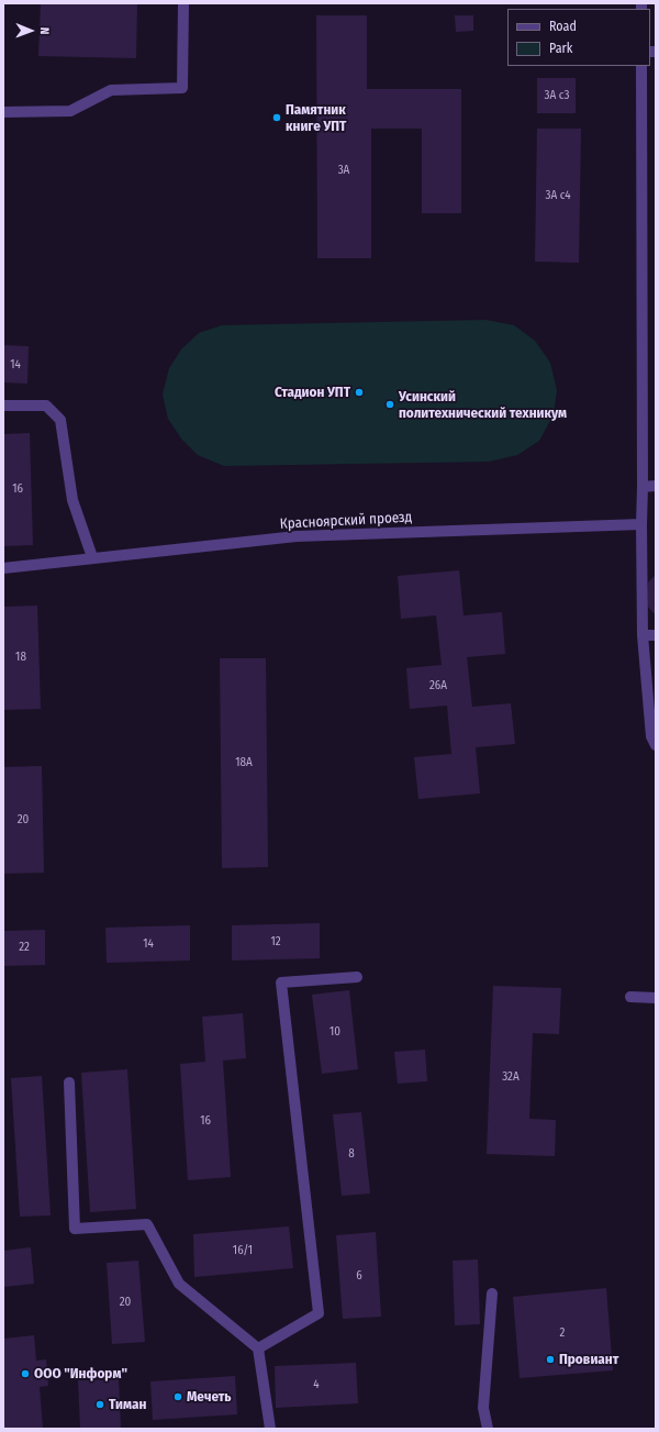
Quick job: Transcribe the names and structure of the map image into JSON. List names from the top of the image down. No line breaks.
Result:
{"streets":{"street":["Красноярский проезд"]},"places":["Памятник книге УПТ","Стадион УПТ","Усинский политехнический техникум","Провиант","ООО \"Информ\"","Мечеть","Тиман"],"house_numbers":["3А с3","3А","3А с4","14","16","18","26А","18А","20","12","14","22","10","32А","16","8","16/1","6","20","2","4"],"legend":["Road","Park"],"north":"right"}
